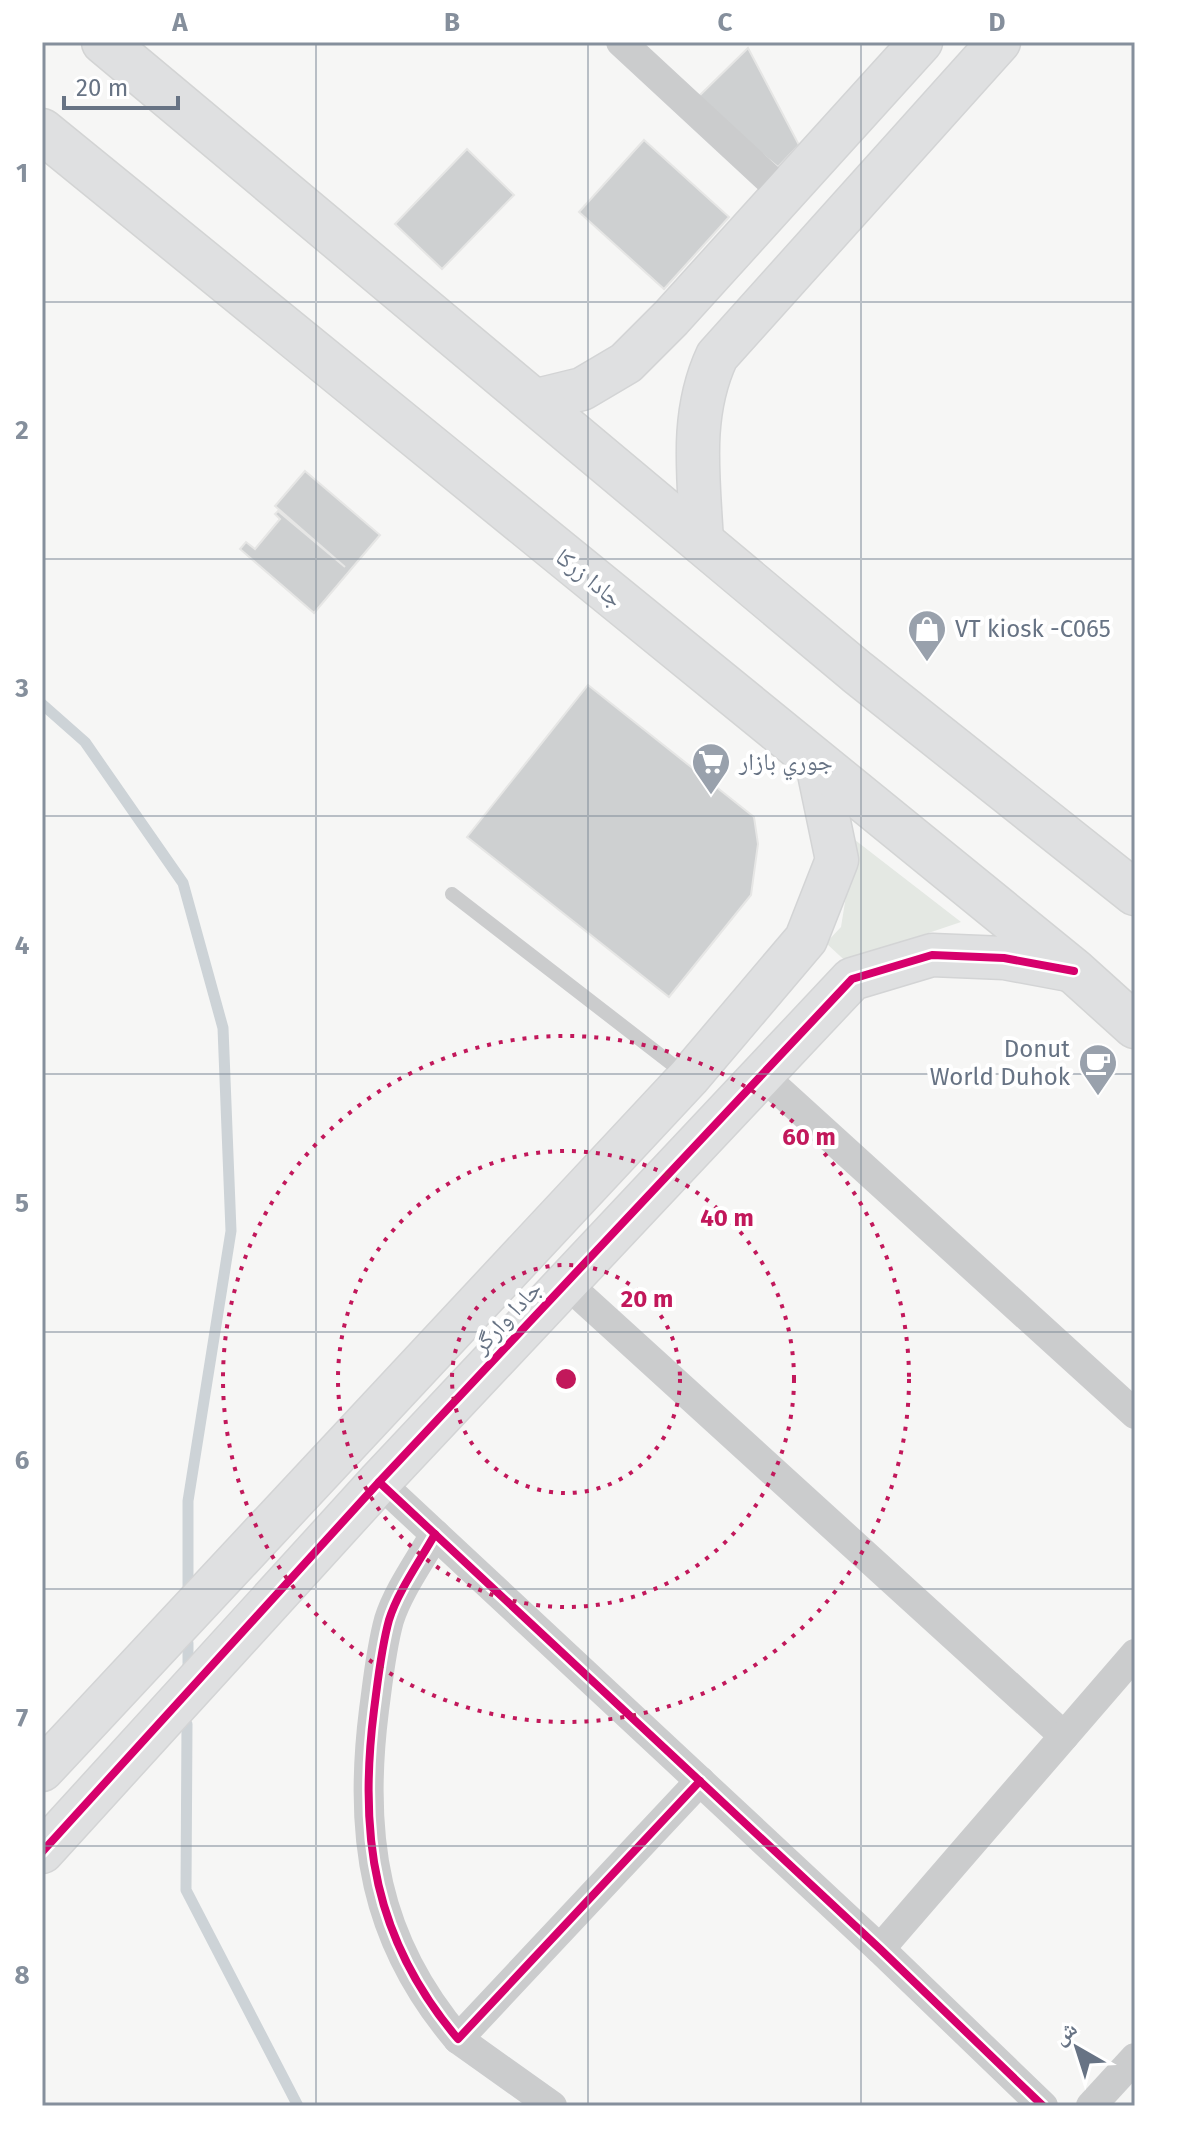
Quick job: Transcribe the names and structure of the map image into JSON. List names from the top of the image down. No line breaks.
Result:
{"streets":{"main road":["جادا زرکا"],"street":["جادا وارگر"]},"crossings":[["جادا زرکا","جادا وارگر"]],"places":{"shop":["VT kiosk -C065"],"supermarket":["جوري بازار"],"cafe":["Donut World Duhok"]},"scale_bar":"20 m","north":"top left","grid":{"columns":["A","B","C","D"],"rows":["1","2","3","4","5","6","7","8"]},"rings":["60 m","40 m","20 m"]}
